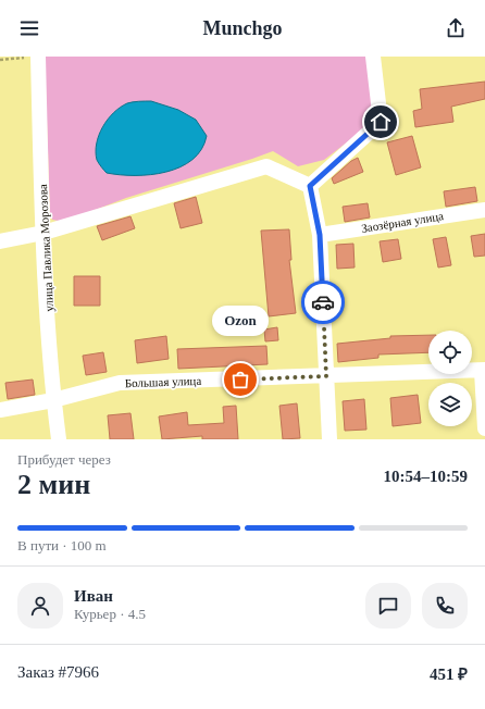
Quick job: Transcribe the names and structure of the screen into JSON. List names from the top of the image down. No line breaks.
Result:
{"streets":{"street":["Заозёрная улица","улица Павлика Морозова","Большая улица"]},"crossings":[["улица Павлика Морозова","Большая улица"]],"places":["Ozon"],"page":{"header":"Munchgo","bubble":"Ozon","heading":["2 мин","Прибудет через","10:54–10:59"],"panel":["Иван","Курьер · 4.5","Заказ #7966","451 ₽"],"bar":"В пути · 100 m"}}
